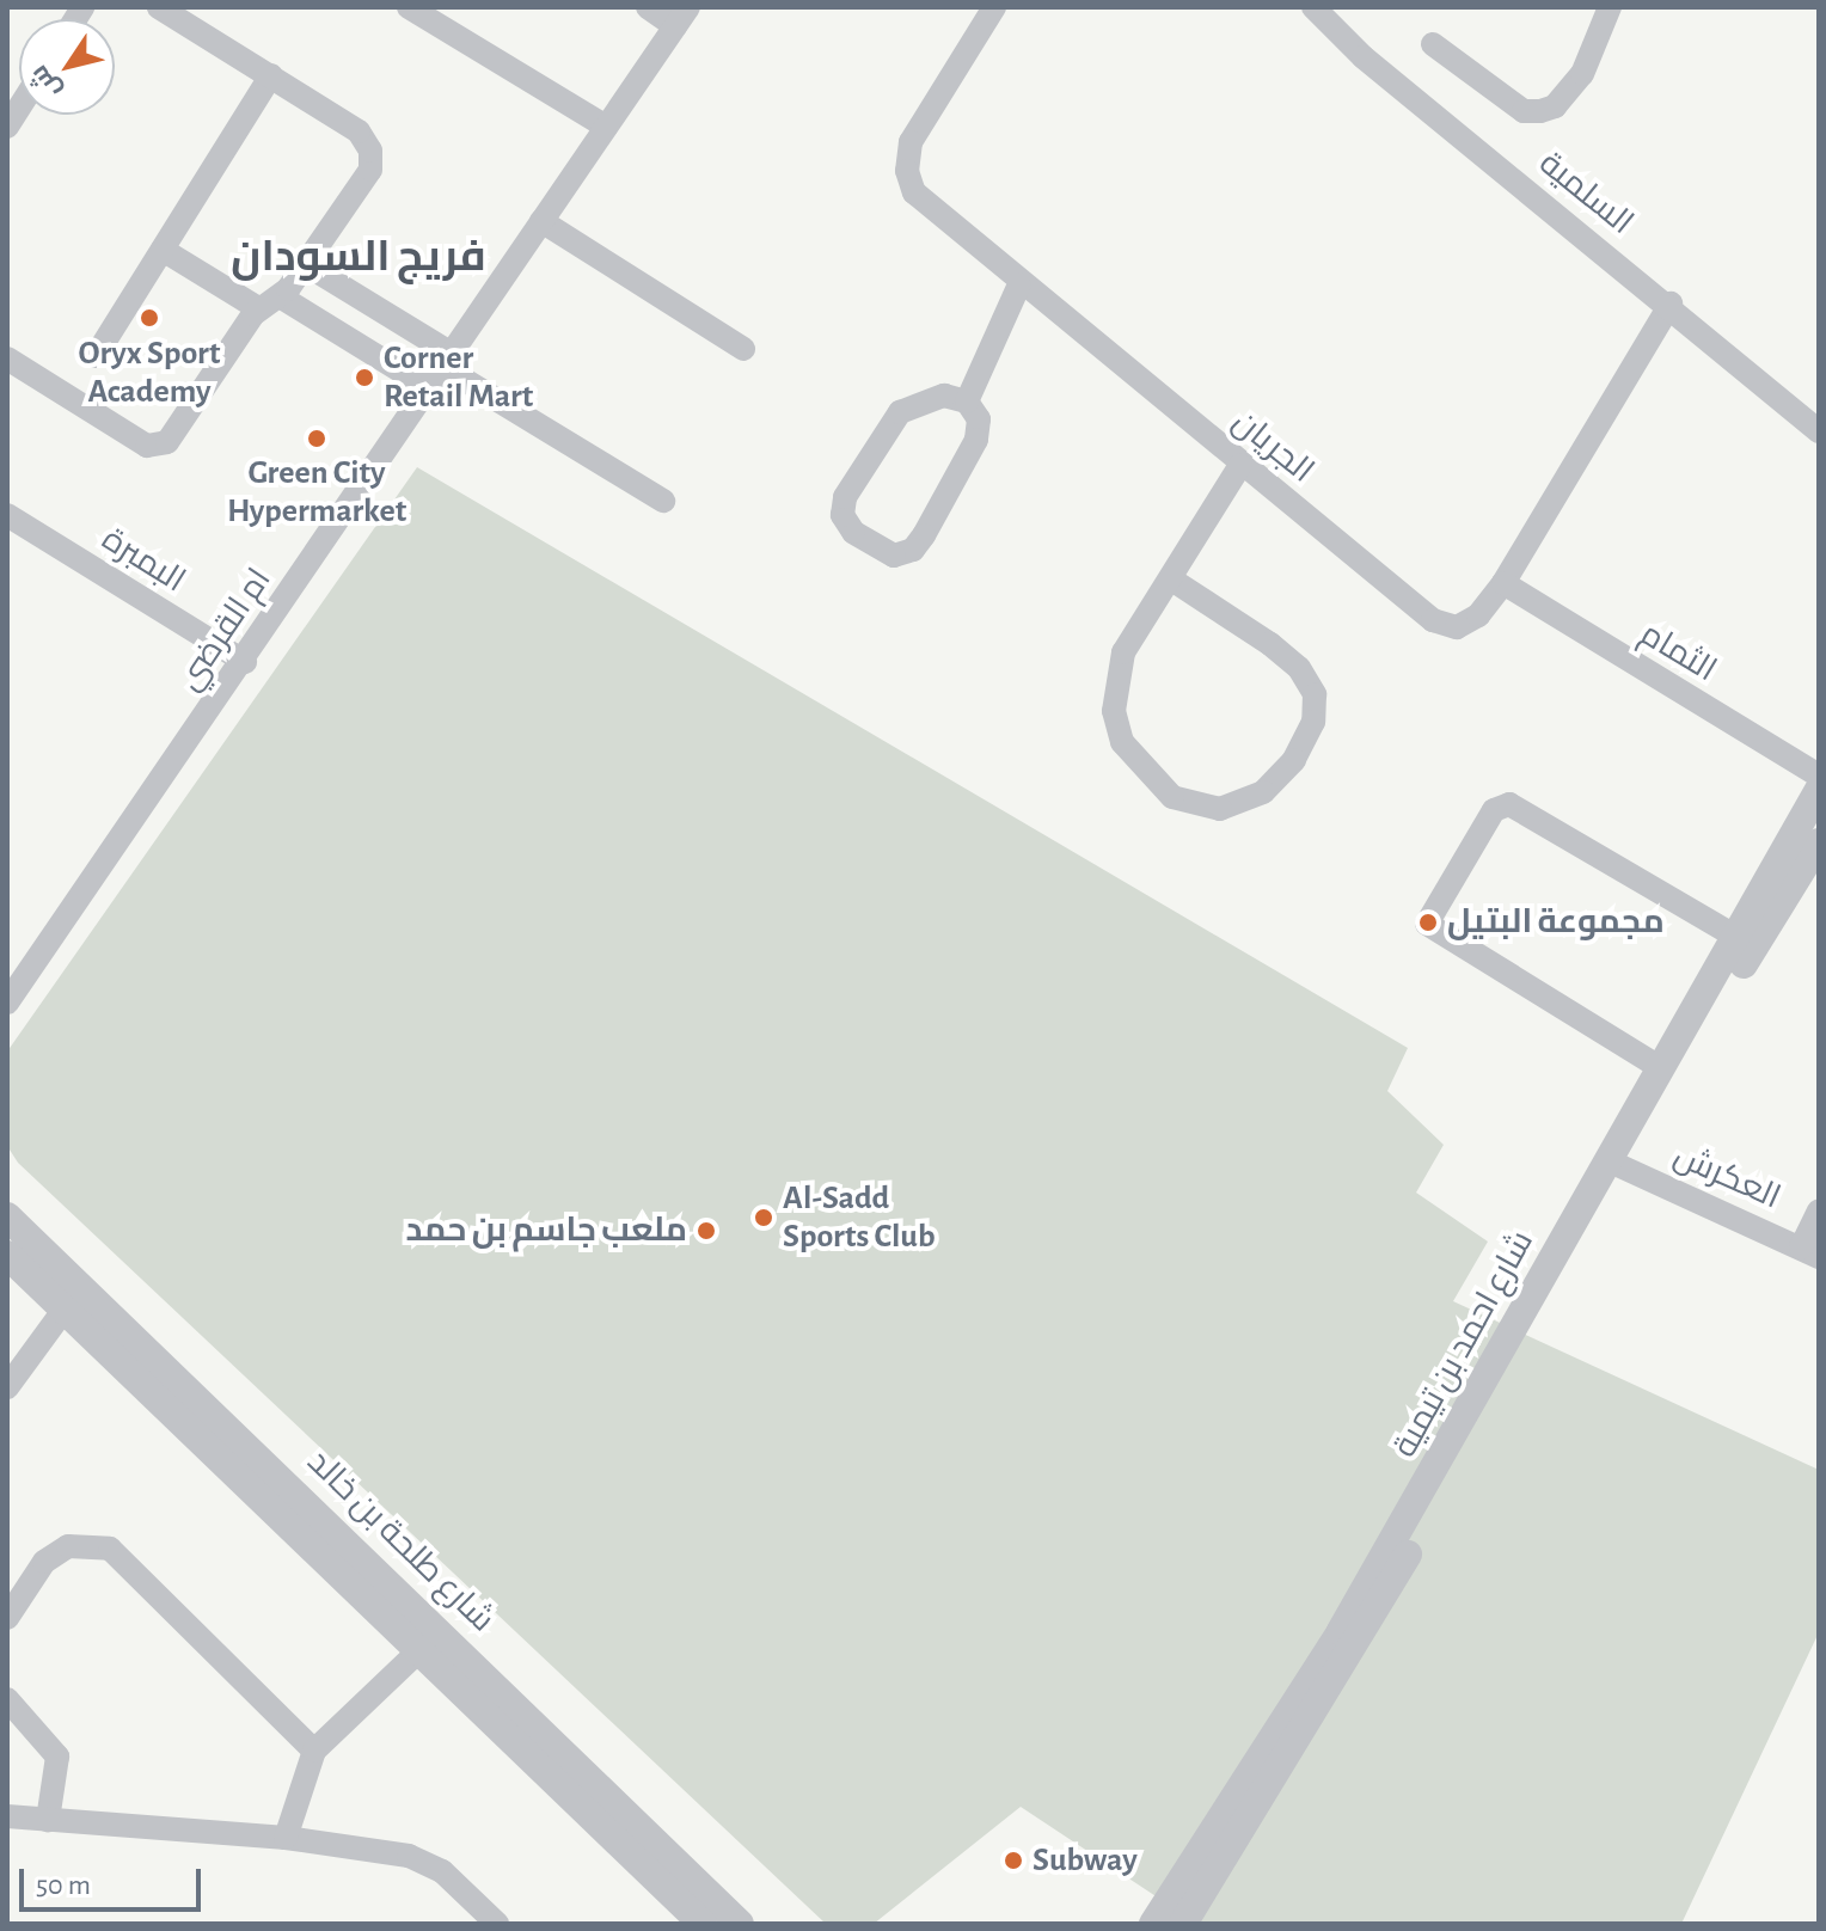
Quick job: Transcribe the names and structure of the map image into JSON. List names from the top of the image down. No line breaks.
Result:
{"streets":{"street":["السلمية","الجريان","البمبرة","ام القرضي","الثمام","العكرش","شارع احمد بن تيمية","شارع طلحة بن خالد"]},"crossings":[["السلمية","الجريان"],["الجريان","الثمام"],["البمبرة","ام القرضي"],["العكرش","شارع احمد بن تيمية"]],"districts":["فريج السودان"],"places":["Oryx Sport Academy","Corner Retail Mart","Green City Hypermarket","مجموعة البتيل","Al-Sadd Sports Club","ملعب جاسم بن حمد","Subway"],"scale_bar":"50 m","north":"bottom left"}
